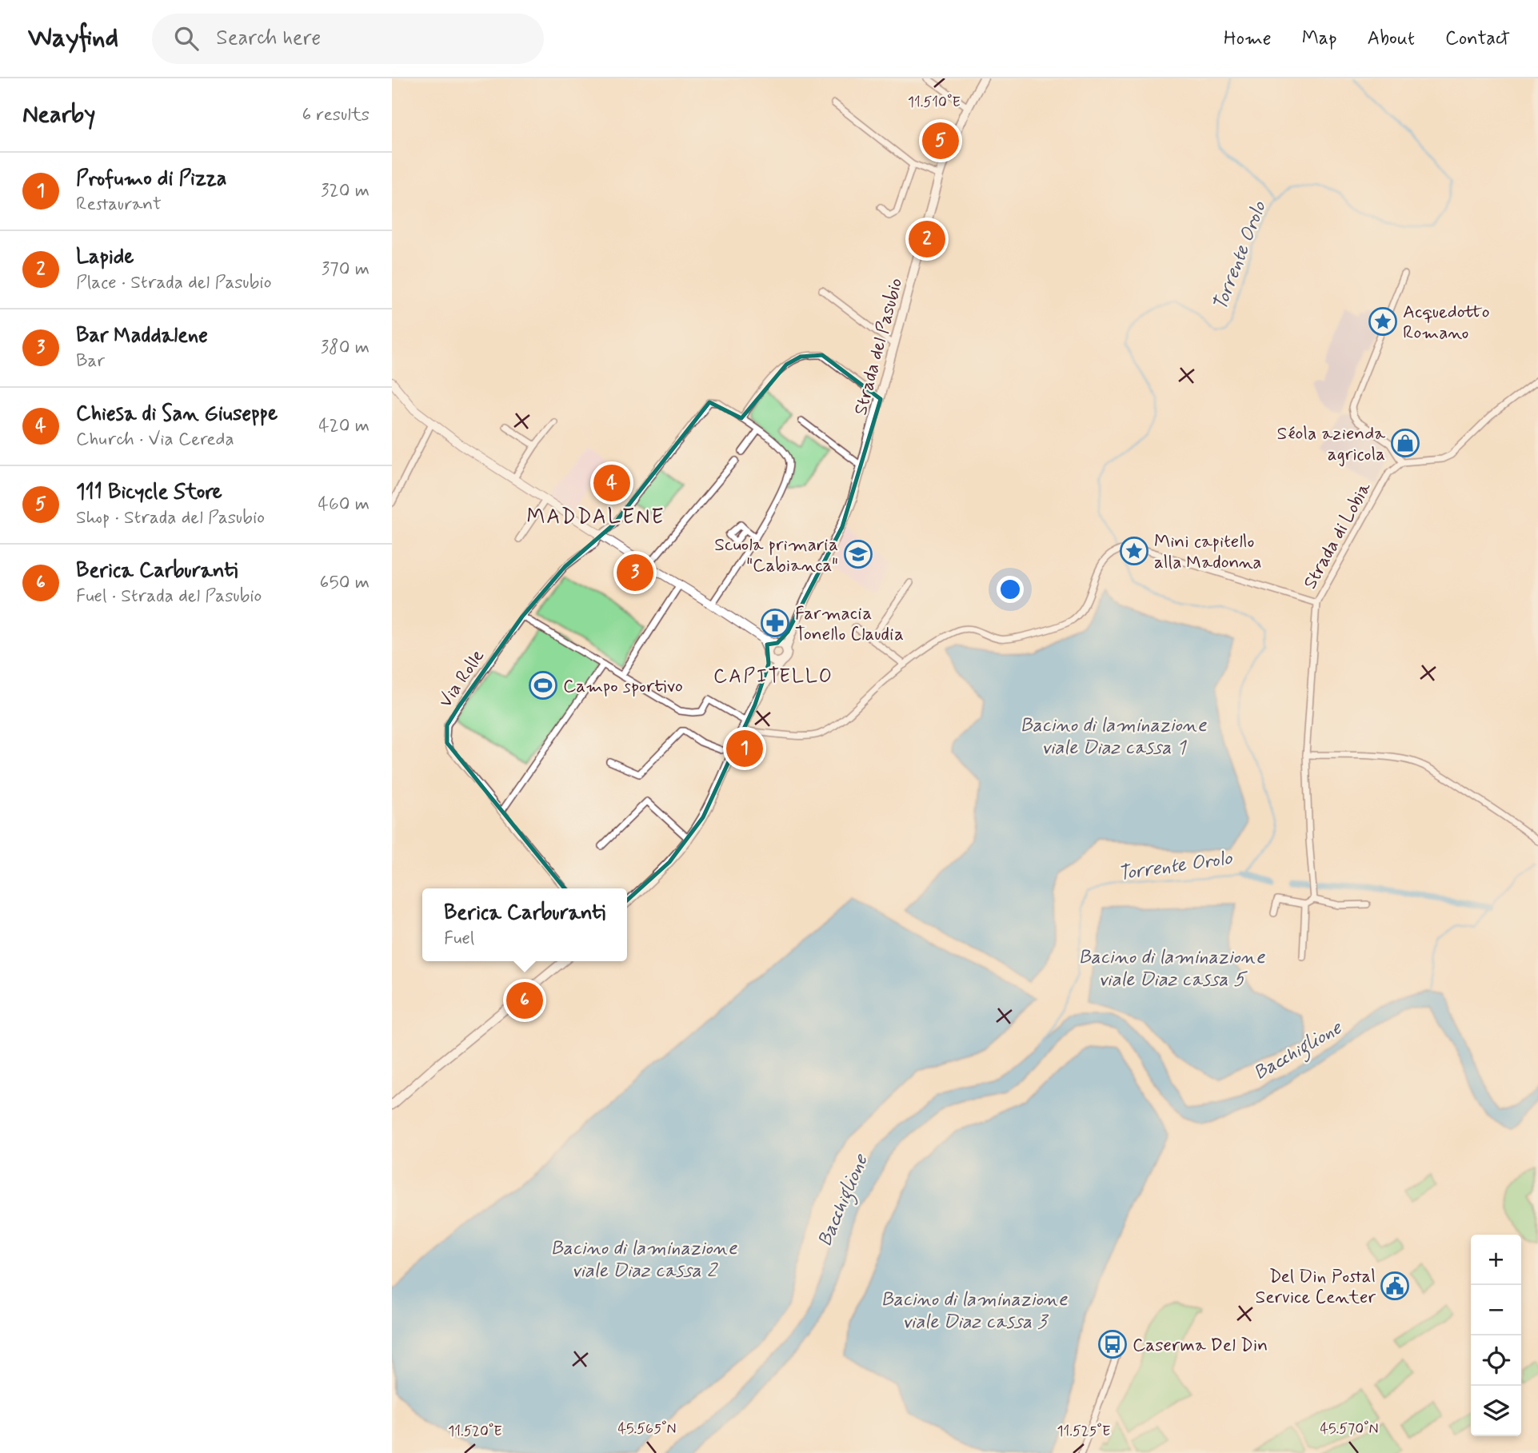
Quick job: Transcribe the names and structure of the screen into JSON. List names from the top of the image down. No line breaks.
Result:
{"streets":{"main road":["Strada del Pasubio"],"street":["Strada di Lobia","Via Rolle"]},"districts":["MADDALENE","CAPITELLO"],"water":["Torrente Orolo","Bacino di laminazione viale Diaz cassa 1","Bacino di laminazione viale Diaz cassa 5","Bacchiglione","Bacino di laminazione viale Diaz cassa 2","Bacino di laminazione viale Diaz cassa 3"],"places":{"place":["Acquedotto Romano","Mini capitello alla Madonna"],"shop":["Séola azienda agricola"],"school or university":["Scuola primaria \"Cabianca\""],"pharmacy":["Farmacia Tonello Claudia"],"sports":["Campo sportivo"],"public building":["Del Din Postal Service Center"],"bus stop":["Caserma Del Din"]},"page":{"header":"Wayfind","search":"Search here","nav":["Home","Map","About","Contact"],"heading":["Nearby","6 results"],"pins":["5","2","4","3","1","6"],"list":[{"mark":"1","name":"Profumo di Pizza","note":"Restaurant","value":"320 m"},{"mark":"2","name":"Lapide","note":"Place · Strada del Pasubio","value":"370 m"},{"mark":"3","name":"Bar Maddalene","note":"Bar","value":"380 m"},{"mark":"4","name":"Chiesa di San Giuseppe","note":"Church · Via Cereda","value":"420 m"},{"mark":"5","name":"111 Bicycle Store","note":"Shop · Strada del Pasubio","value":"460 m"},{"mark":"6","name":"Berica Carburanti","note":"Fuel · Strada del Pasubio","value":"650 m"}],"popup":["Berica Carburanti","Fuel"],"map_buttons":["+","−"]},"coordinates":["11.510°E","45.565°N","45.570°N","11.520°E","11.525°E"]}
